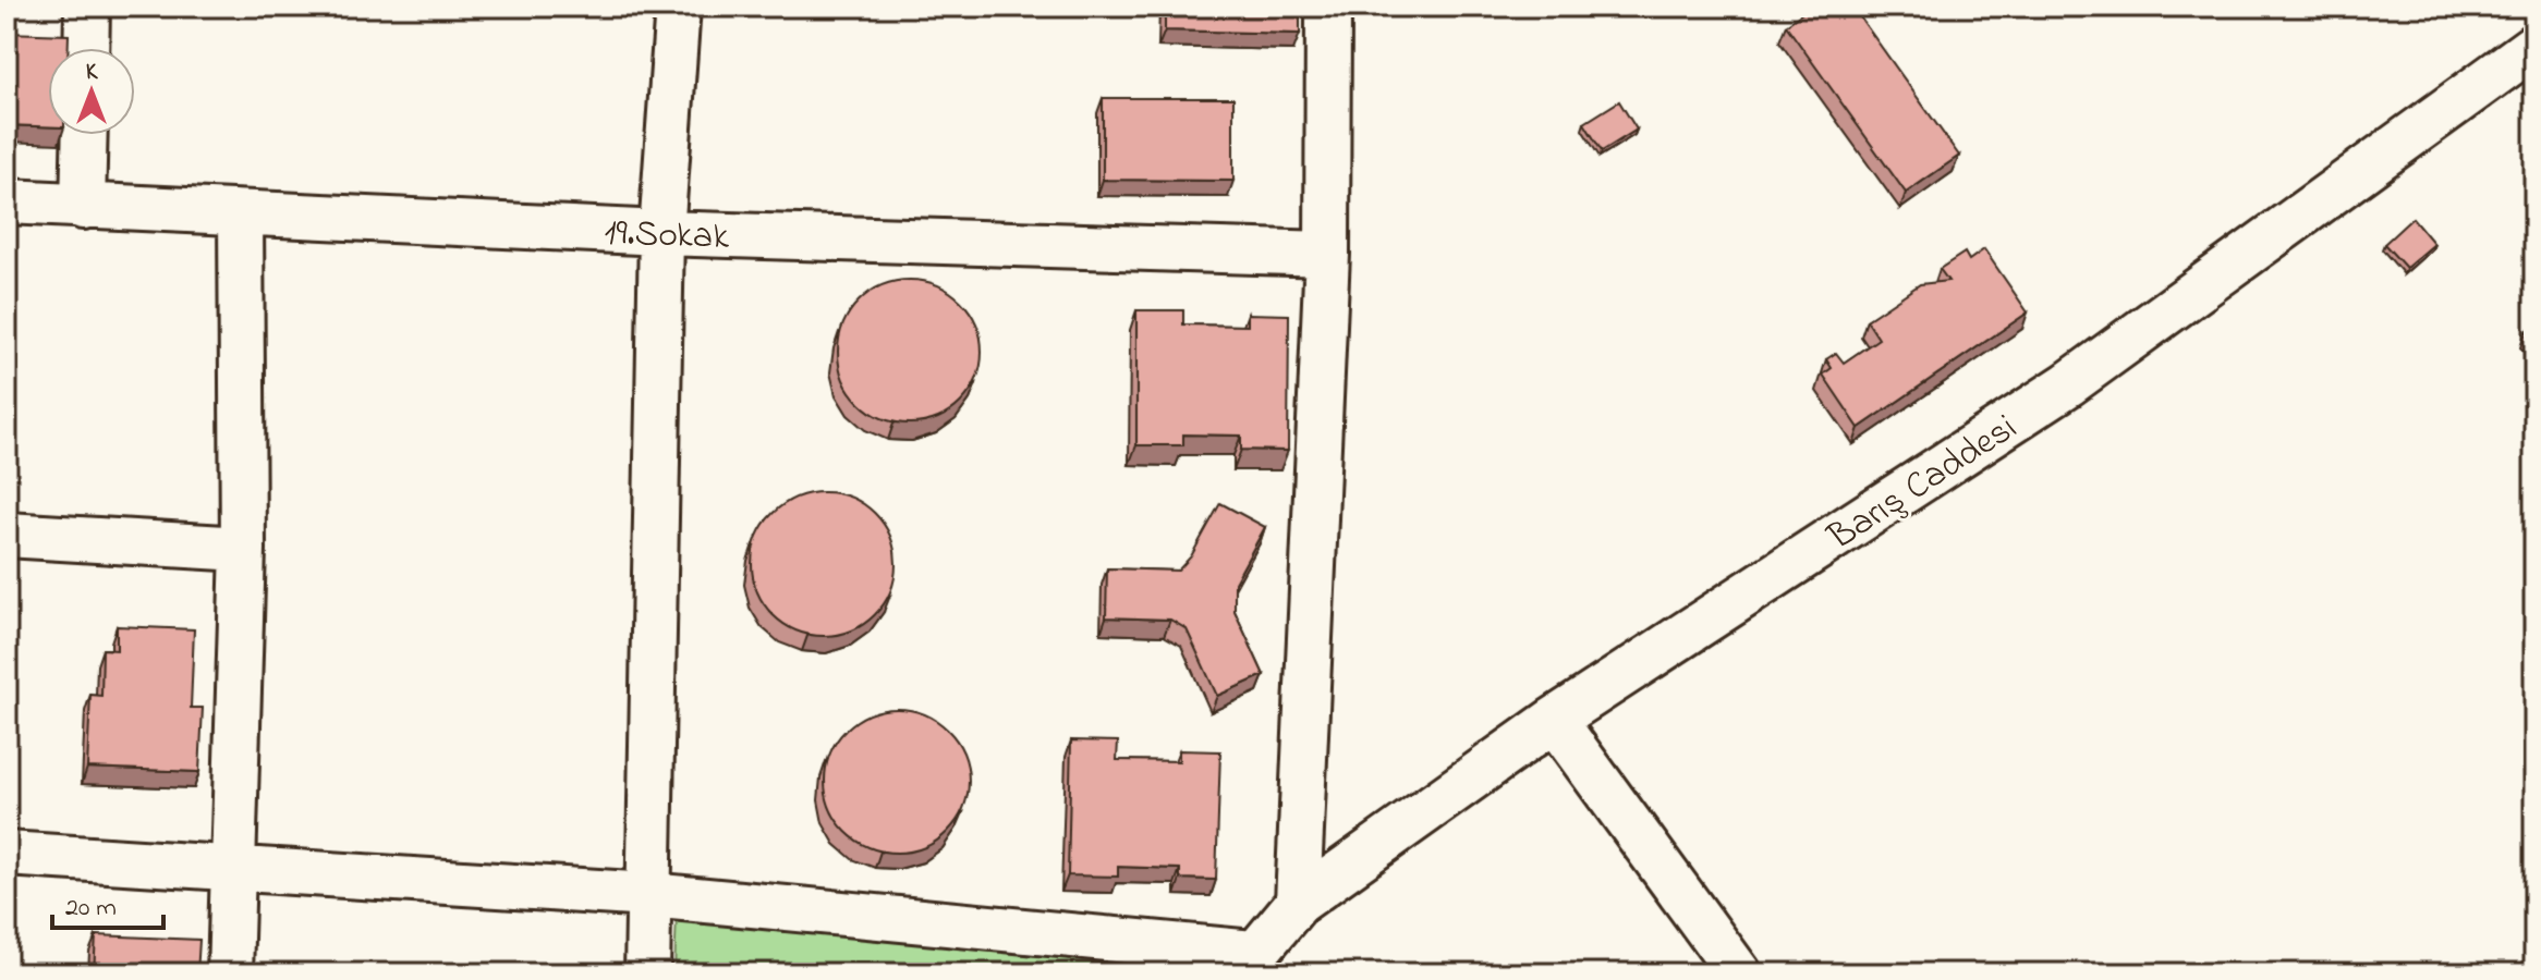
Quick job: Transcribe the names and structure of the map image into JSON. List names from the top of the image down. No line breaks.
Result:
{"streets":{"street":["19.Sokak","Barış Caddesi"]},"scale_bar":"20 m","north":"top"}
